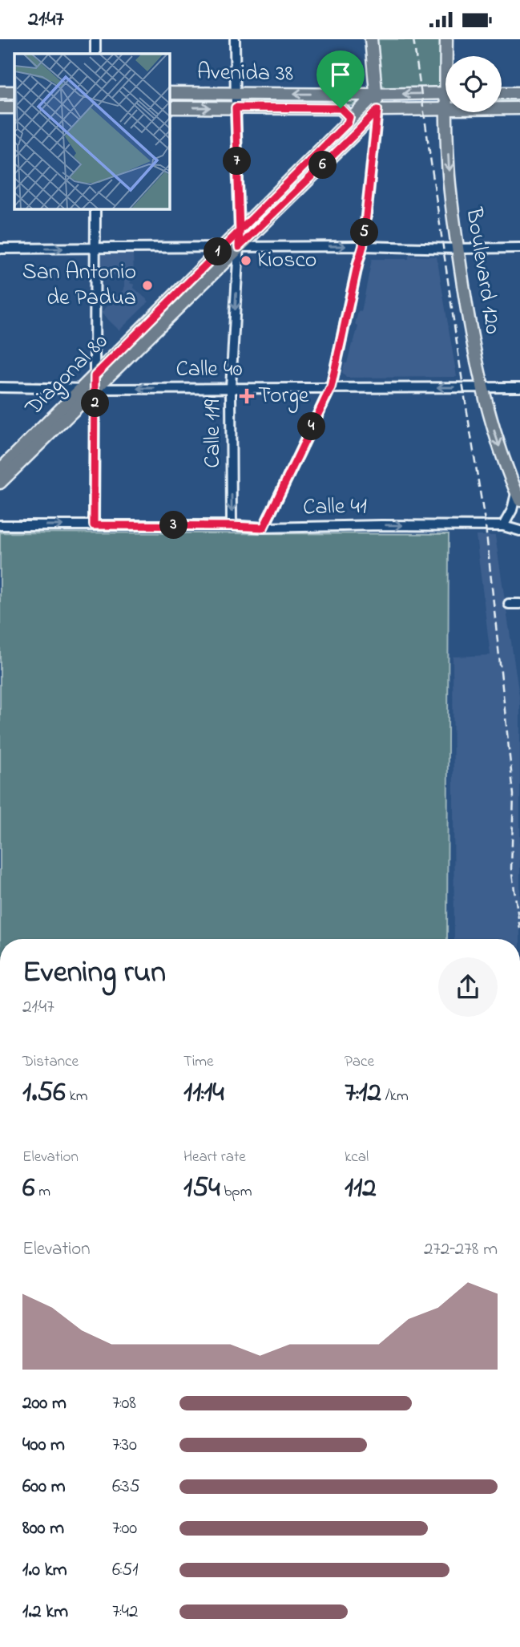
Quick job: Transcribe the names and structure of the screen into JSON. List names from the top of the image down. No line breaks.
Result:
{"streets":{"main road":["Avenida 38","Boulevard 120","Diagonal 80"],"street":["Calle 40","Calle 119","Calle 41"]},"crossings":[["Avenida 38","Diagonal 80"],["Avenida 38","Calle 119"],["Boulevard 120","Calle 40"],["Calle 40","Diagonal 80"],["Calle 40","Calle 119"],["Diagonal 80","Calle 119"],["Calle 119","Calle 41"]],"one_way":["Boulevard 120","Calle 40","Calle 41"],"places":{"other":["Kiosco","San Antonio de Padua"],"health":["Torge"]},"page":{"status":"21:47","pins":["7","6","5","1","2","4","3"],"heading":["Evening run","21:47"],"stats":[["Distance","1.56 km"],["Time","11:14"],["Pace","7:12 /km"],["Elevation","6 m"],["Heart rate","154 bpm"],["kcal","112"]],"chart":["Elevation","272–278 m"],"list":[{"name":"200 m","note":"7:08"},{"name":"400 m","note":"7:30"},{"name":"600 m","note":"6:35"},{"name":"800 m","note":"7:00"},{"name":"1.0 km","note":"6:51"},{"name":"1.2 km","note":"7:42"}]}}
